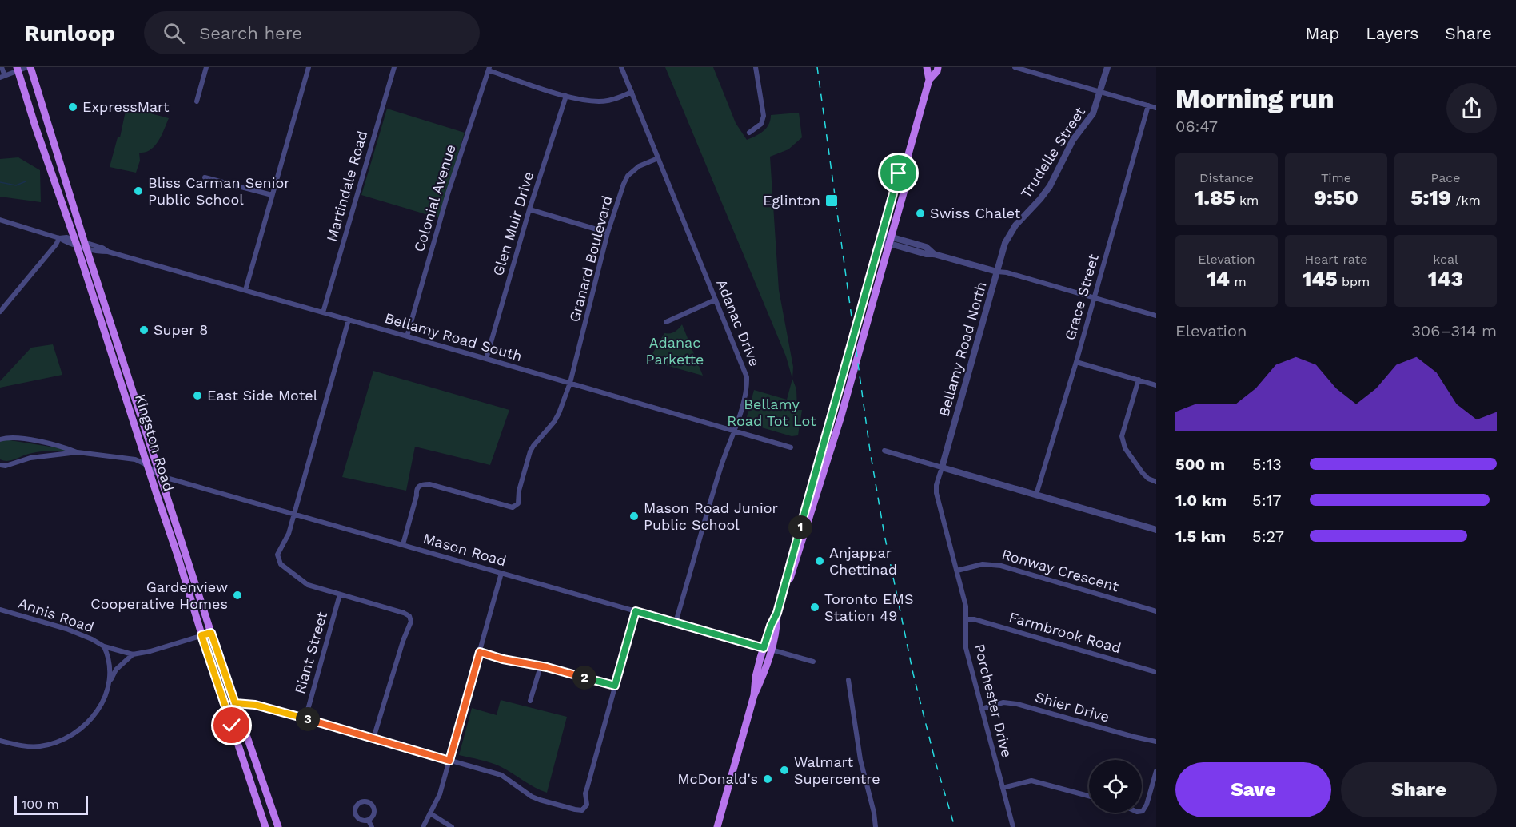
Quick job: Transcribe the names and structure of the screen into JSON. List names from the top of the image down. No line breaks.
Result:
{"streets":{"main road":["Kingston Road"],"street":["Trudelle Street","Martindale Road","Colonial Avenue","Glen Muir Drive","Granard Boulevard","Grace Street","Adanac Drive","Bellamy Road South","Bellamy Road North","Mason Road","Ronway Crescent","Annis Road","Farmbrook Road","Riant Street","Porchester Drive","Shier Drive"]},"crossings":[["Trudelle Street","Bellamy Road North"],["Martindale Road","Bellamy Road South"],["Colonial Avenue","Bellamy Road South"],["Glen Muir Drive","Bellamy Road South"],["Granard Boulevard","Adanac Drive"],["Granard Boulevard","Bellamy Road South"],["Granard Boulevard","Mason Road"],["Adanac Drive","Bellamy Road South"],["Adanac Drive","Mason Road"],["Bellamy Road South","Kingston Road"],["Bellamy Road North","Porchester Drive"],["Kingston Road","Mason Road"],["Ronway Crescent","Porchester Drive"],["Farmbrook Road","Porchester Drive"],["Porchester Drive","Shier Drive"]],"parks":["Adanac Parkette","Bellamy Road Tot Lot"],"places":{"other":["ExpressMart","Bliss Carman Senior Public School","Swiss Chalet","Super 8","East Side Motel","Mason Road Junior Public School","Anjappar Chettinad","Gardenview Cooperative Homes","Toronto EMS Station 49","Walmart Supercentre","McDonald's"],"transit":["Eglinton"]},"scale_bar":"100 m","page":{"header":"Runloop","search":"Search here","nav":["Map","Layers","Share"],"heading":["Morning run","06:47"],"stats":[["Distance","1.85 km"],["Time","9:50"],["Pace","5:19 /km"],["Elevation","14 m"],["Heart rate","145 bpm"],["kcal","143"]],"chart":["Elevation","306–314 m"],"list":[{"name":"500 m","note":"5:13"},{"name":"1.0 km","note":"5:17"},{"name":"1.5 km","note":"5:27"}],"pins":["1","2","3"],"buttons":["Save","Share"],"scale":"100 m"}}
